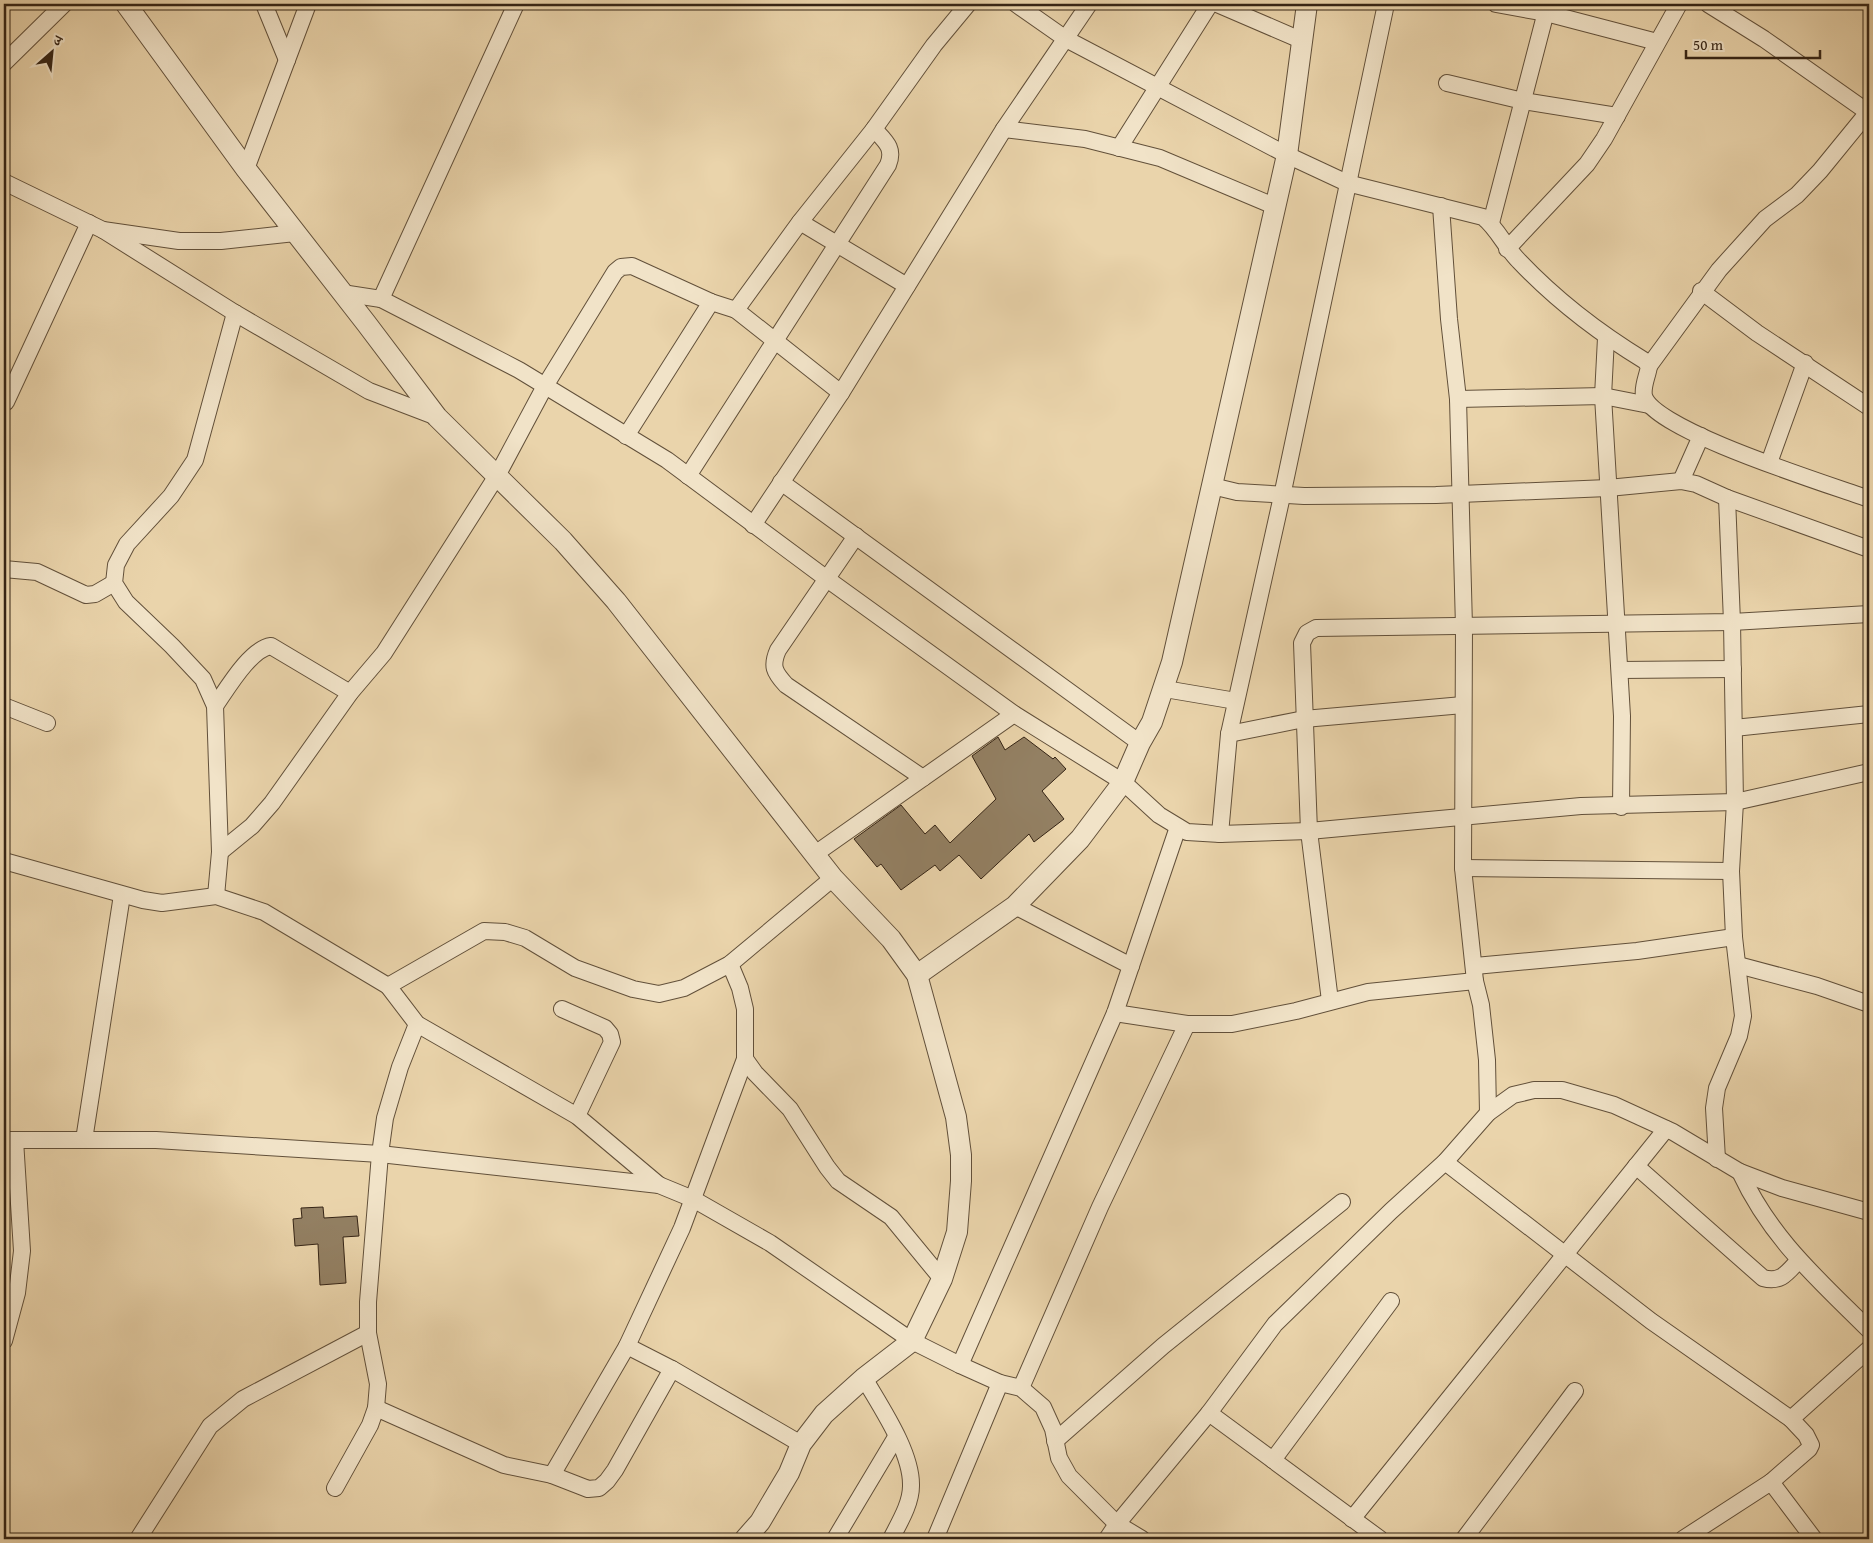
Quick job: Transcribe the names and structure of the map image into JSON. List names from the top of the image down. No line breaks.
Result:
{"scale_bar":"50 m","north":"top right"}
